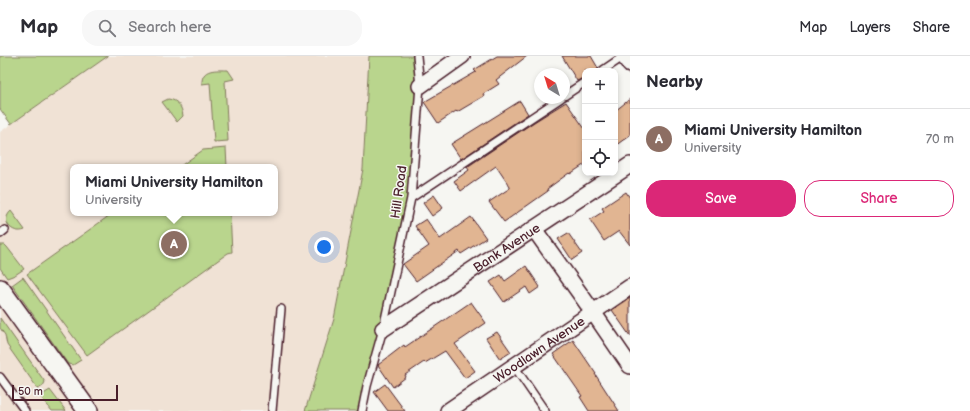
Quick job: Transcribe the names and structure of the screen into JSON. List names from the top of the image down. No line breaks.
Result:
{"streets":{"street":["Bank Avenue","Woodlawn Avenue"],"lane":["Hill Road"]},"crossings":[["Hill Road","Bank Avenue"]],"scale_bar":"50 m","north":"top left","page":{"header":"Map","search":"Search here","nav":["Map","Layers","Share"],"heading":"Nearby","map_buttons":["+","−"],"list":[{"mark":"A","name":"Miami University Hamilton","note":"University","value":"70 m"}],"popup":["Miami University Hamilton","University"],"buttons":["Save","Share"],"pins":"A","scale":"50 m"}}
